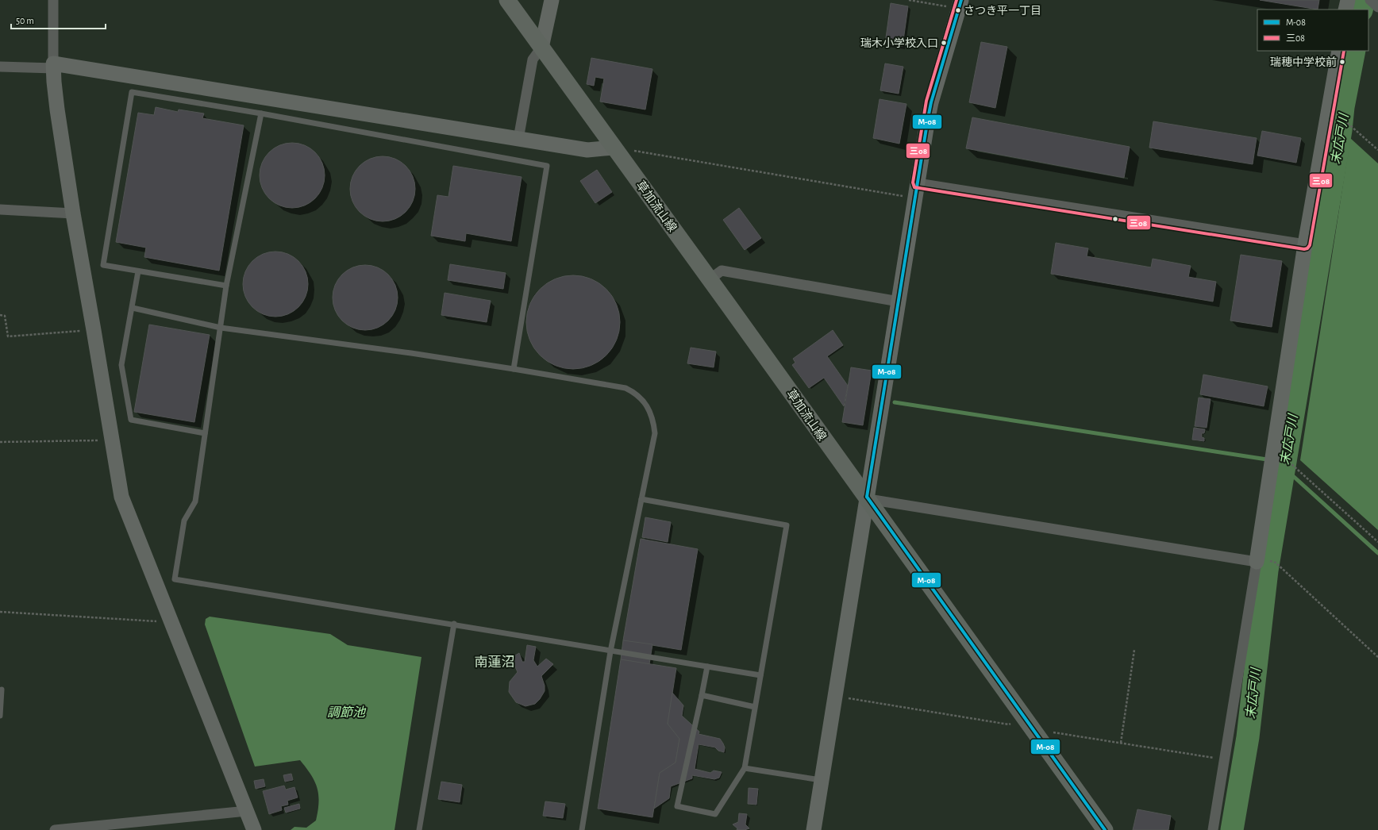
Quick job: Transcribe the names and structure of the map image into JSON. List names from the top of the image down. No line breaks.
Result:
{"streets":{"main road":["草加流山線"]},"districts":["南蓮沼"],"water":["末広戸川","調節池"],"places":["さつき平一丁目","瑞木小学校入口","瑞穂中学校前"],"lines":["transit line M-08","transit line 三08"],"legend":["M-08","三08"],"scale_bar":"50 m"}
